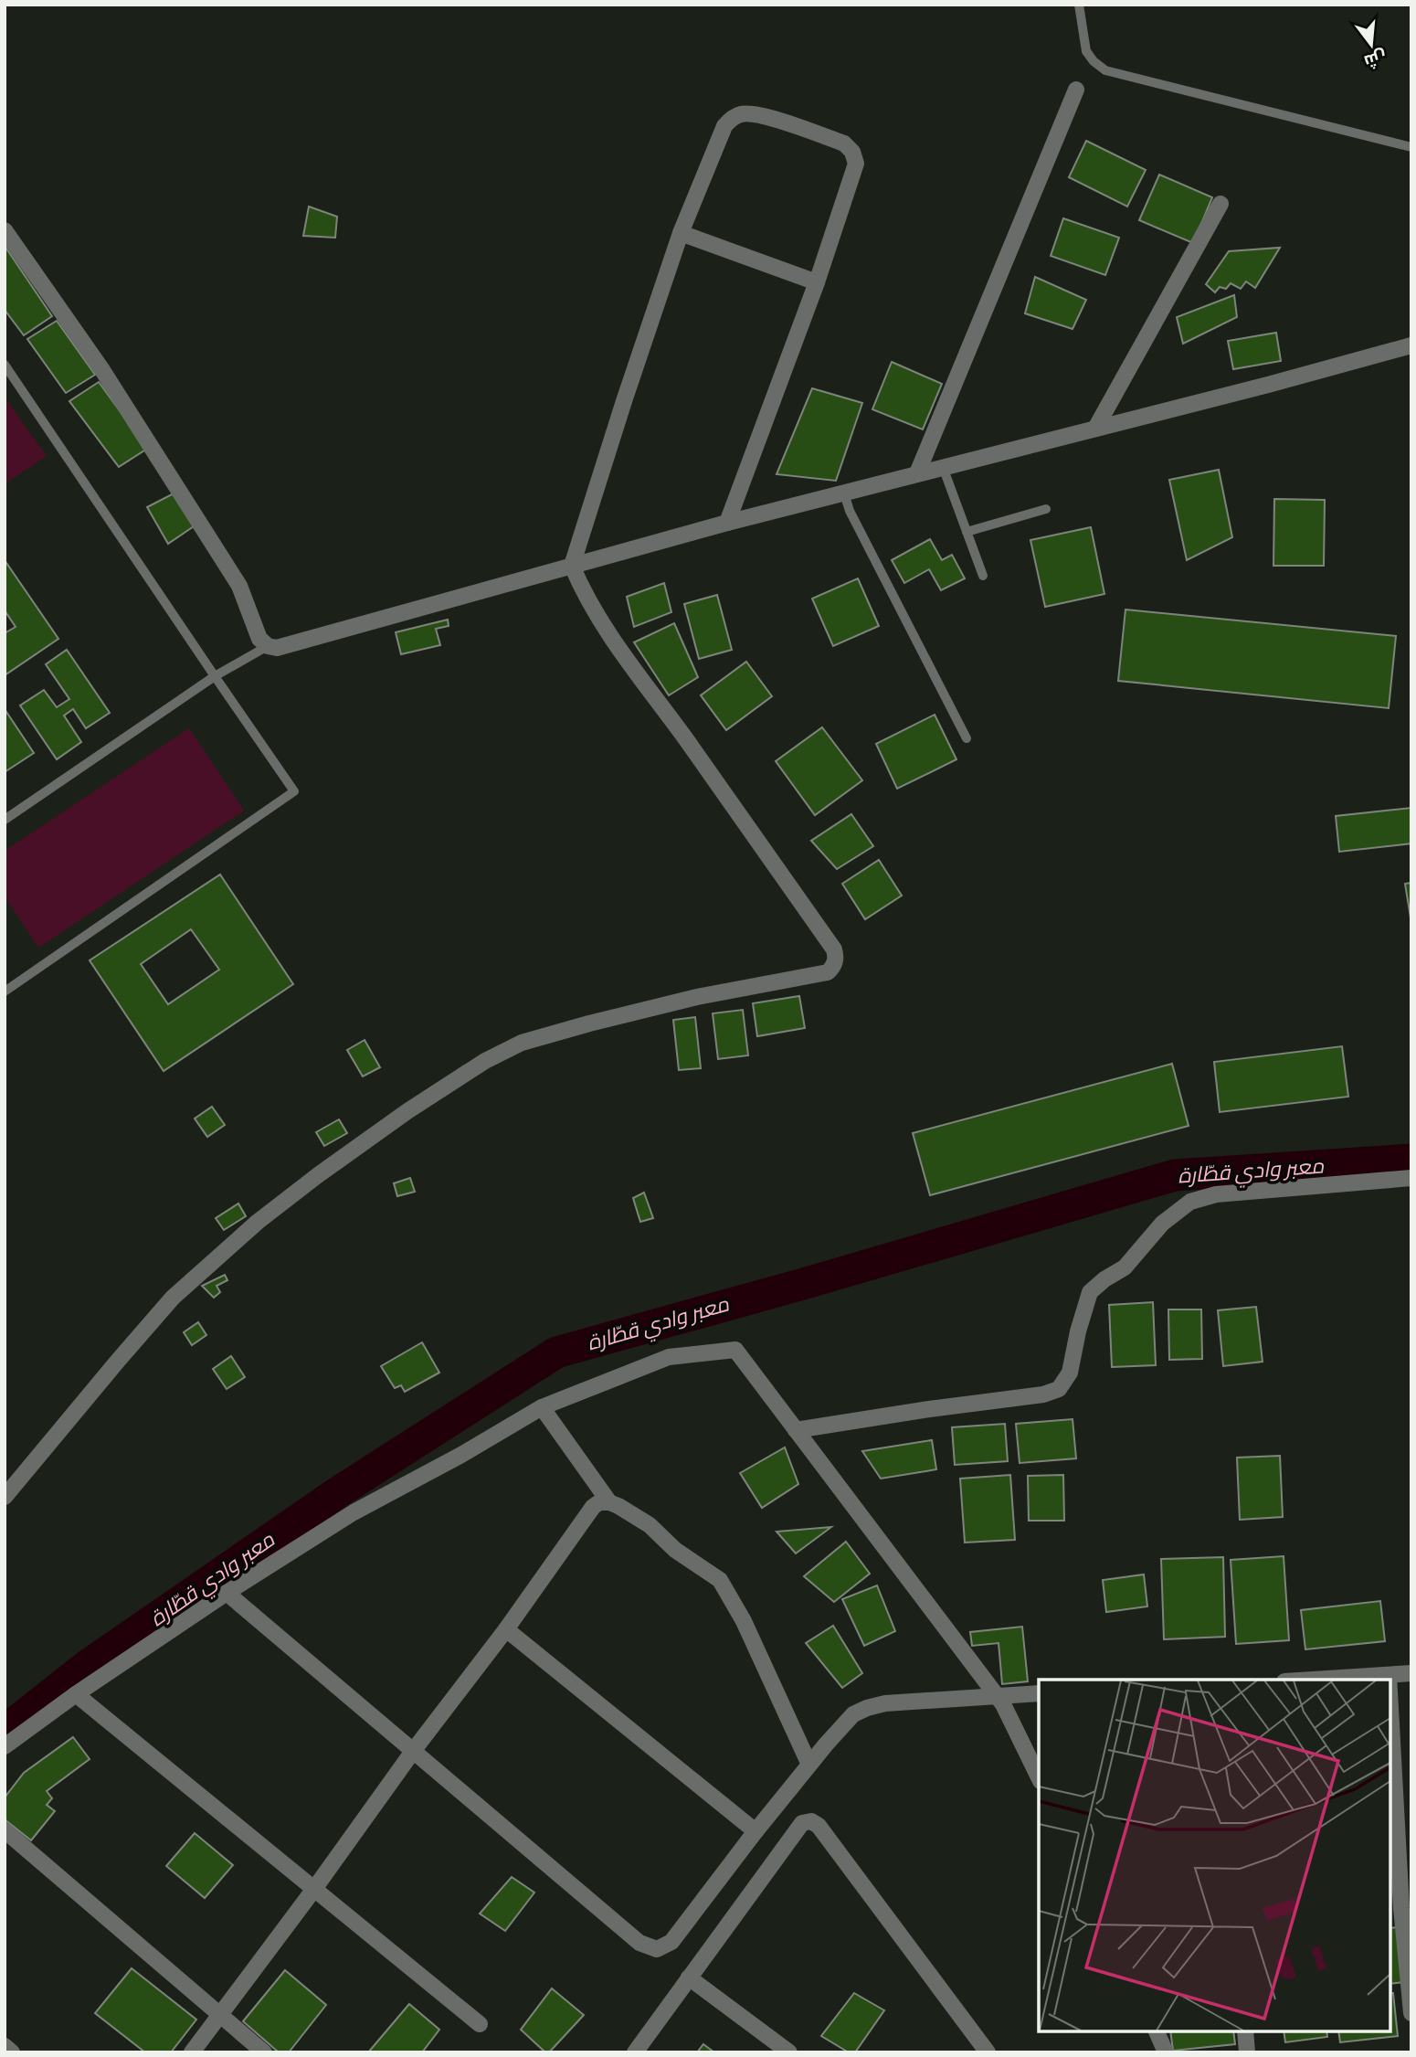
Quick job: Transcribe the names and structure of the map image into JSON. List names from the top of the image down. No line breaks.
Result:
{"water":["معبر وادي قطّارة"],"north":"bottom"}
